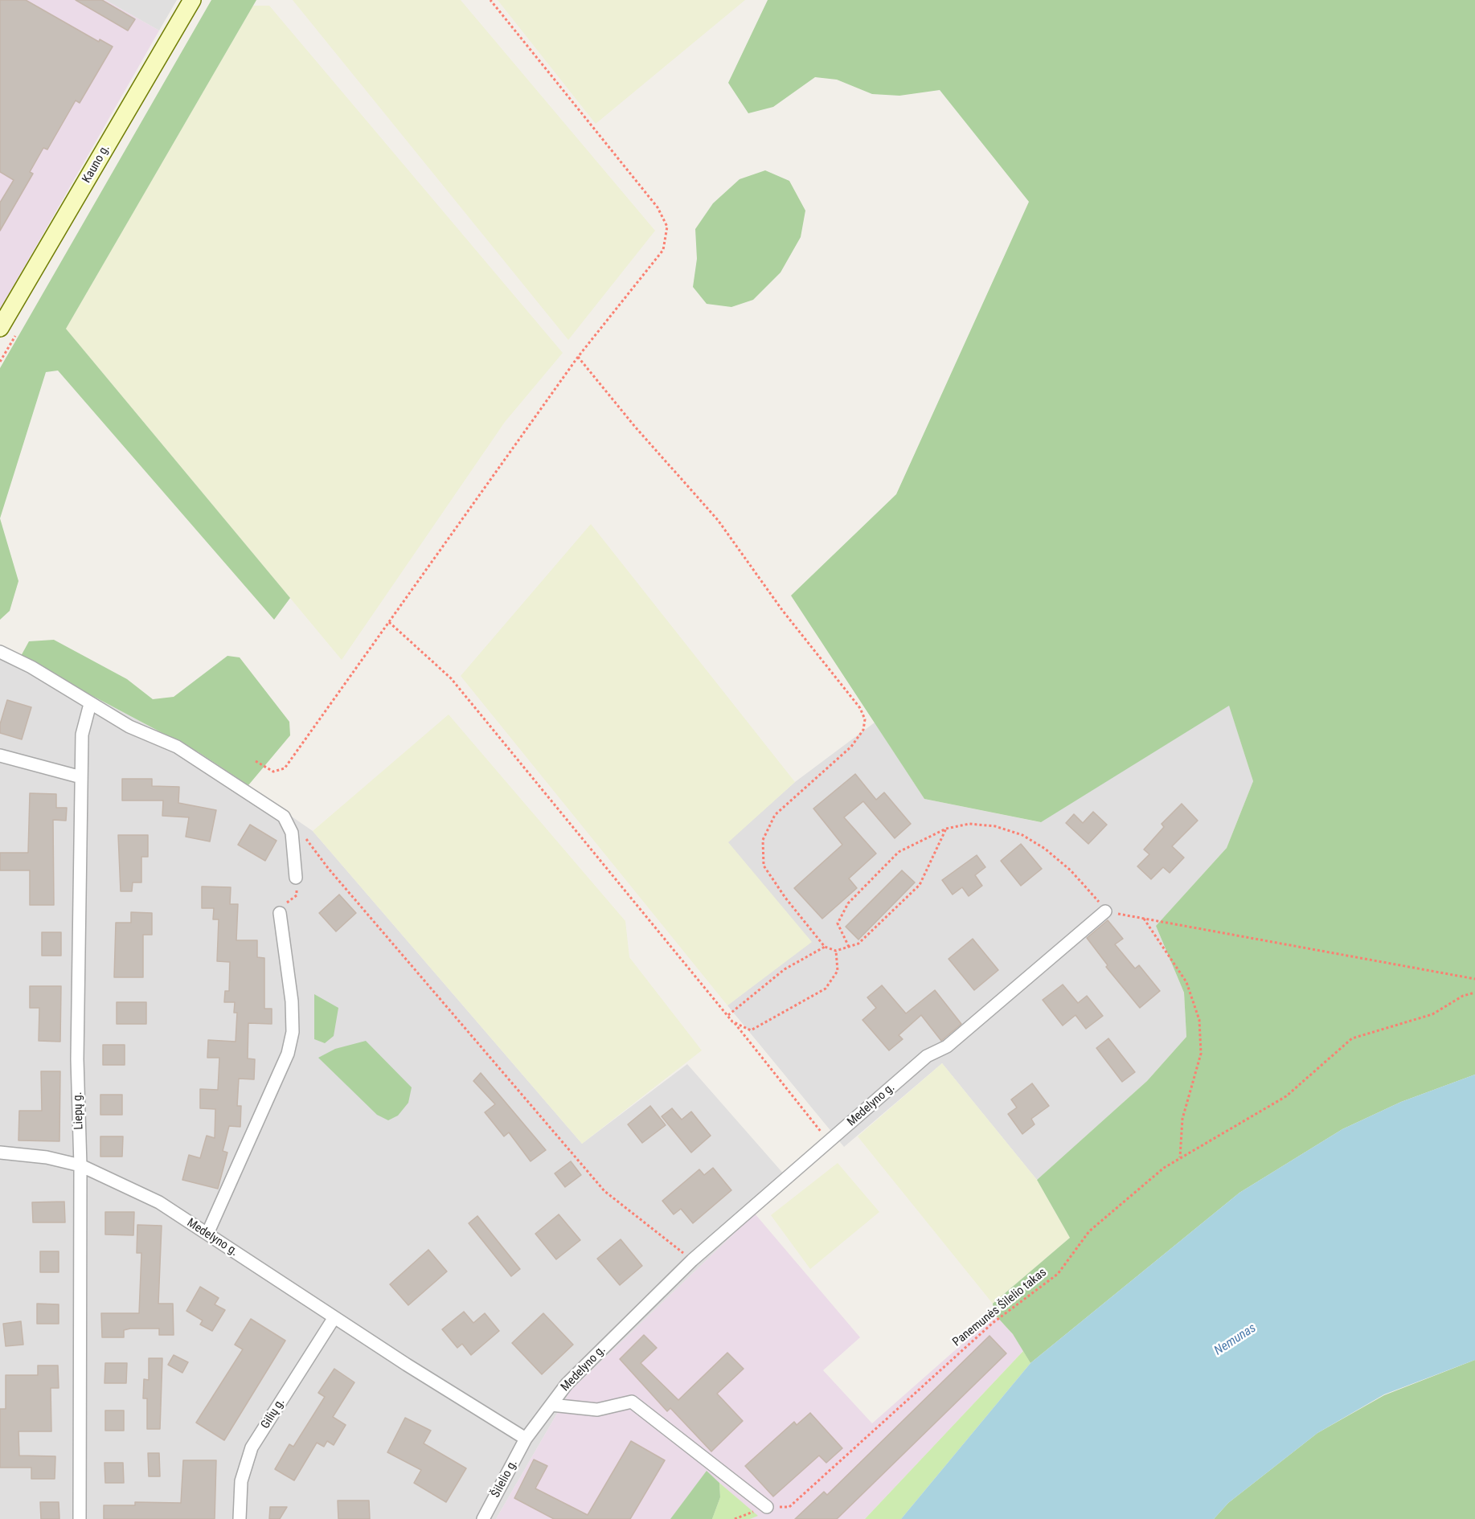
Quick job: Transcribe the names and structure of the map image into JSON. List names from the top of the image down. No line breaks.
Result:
{"streets":{"street":["Kauno g.","Medelyno g.","Liepų g.","Gilių g.","Šilelio g."],"path":["Panemunės Šilelio takas"]},"crossings":[["Medelyno g.","Liepų g."],["Medelyno g.","Gilių g."],["Medelyno g.","Šilelio g."]],"water":["Nemunas"]}
